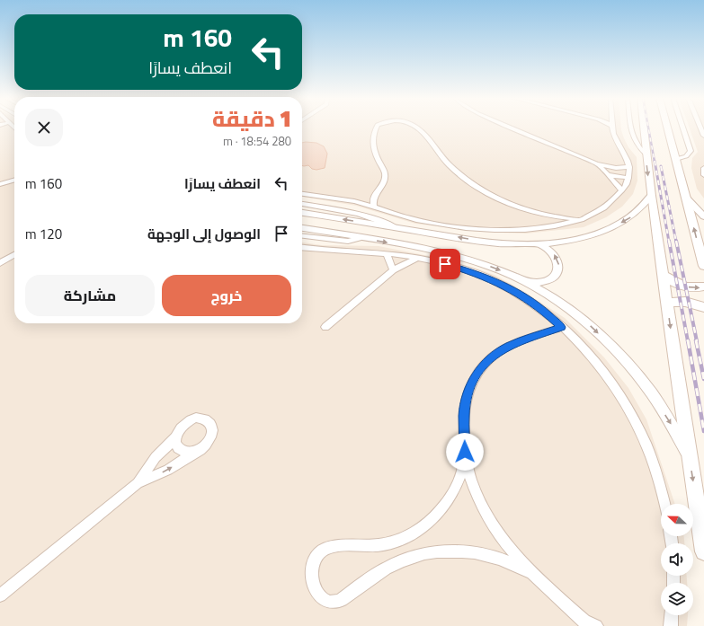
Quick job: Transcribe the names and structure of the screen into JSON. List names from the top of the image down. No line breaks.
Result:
{"north":"left","page":{"turn":["160 m","انعطف يسارًا"],"heading":["1 دقيقة","280 m · 18:54"],"list":[{"name":"انعطف يسارًا","value":"160 m"},{"name":"الوصول إلى الوجهة","value":"120 m"}],"buttons":["خروج","مشاركة"]}}
